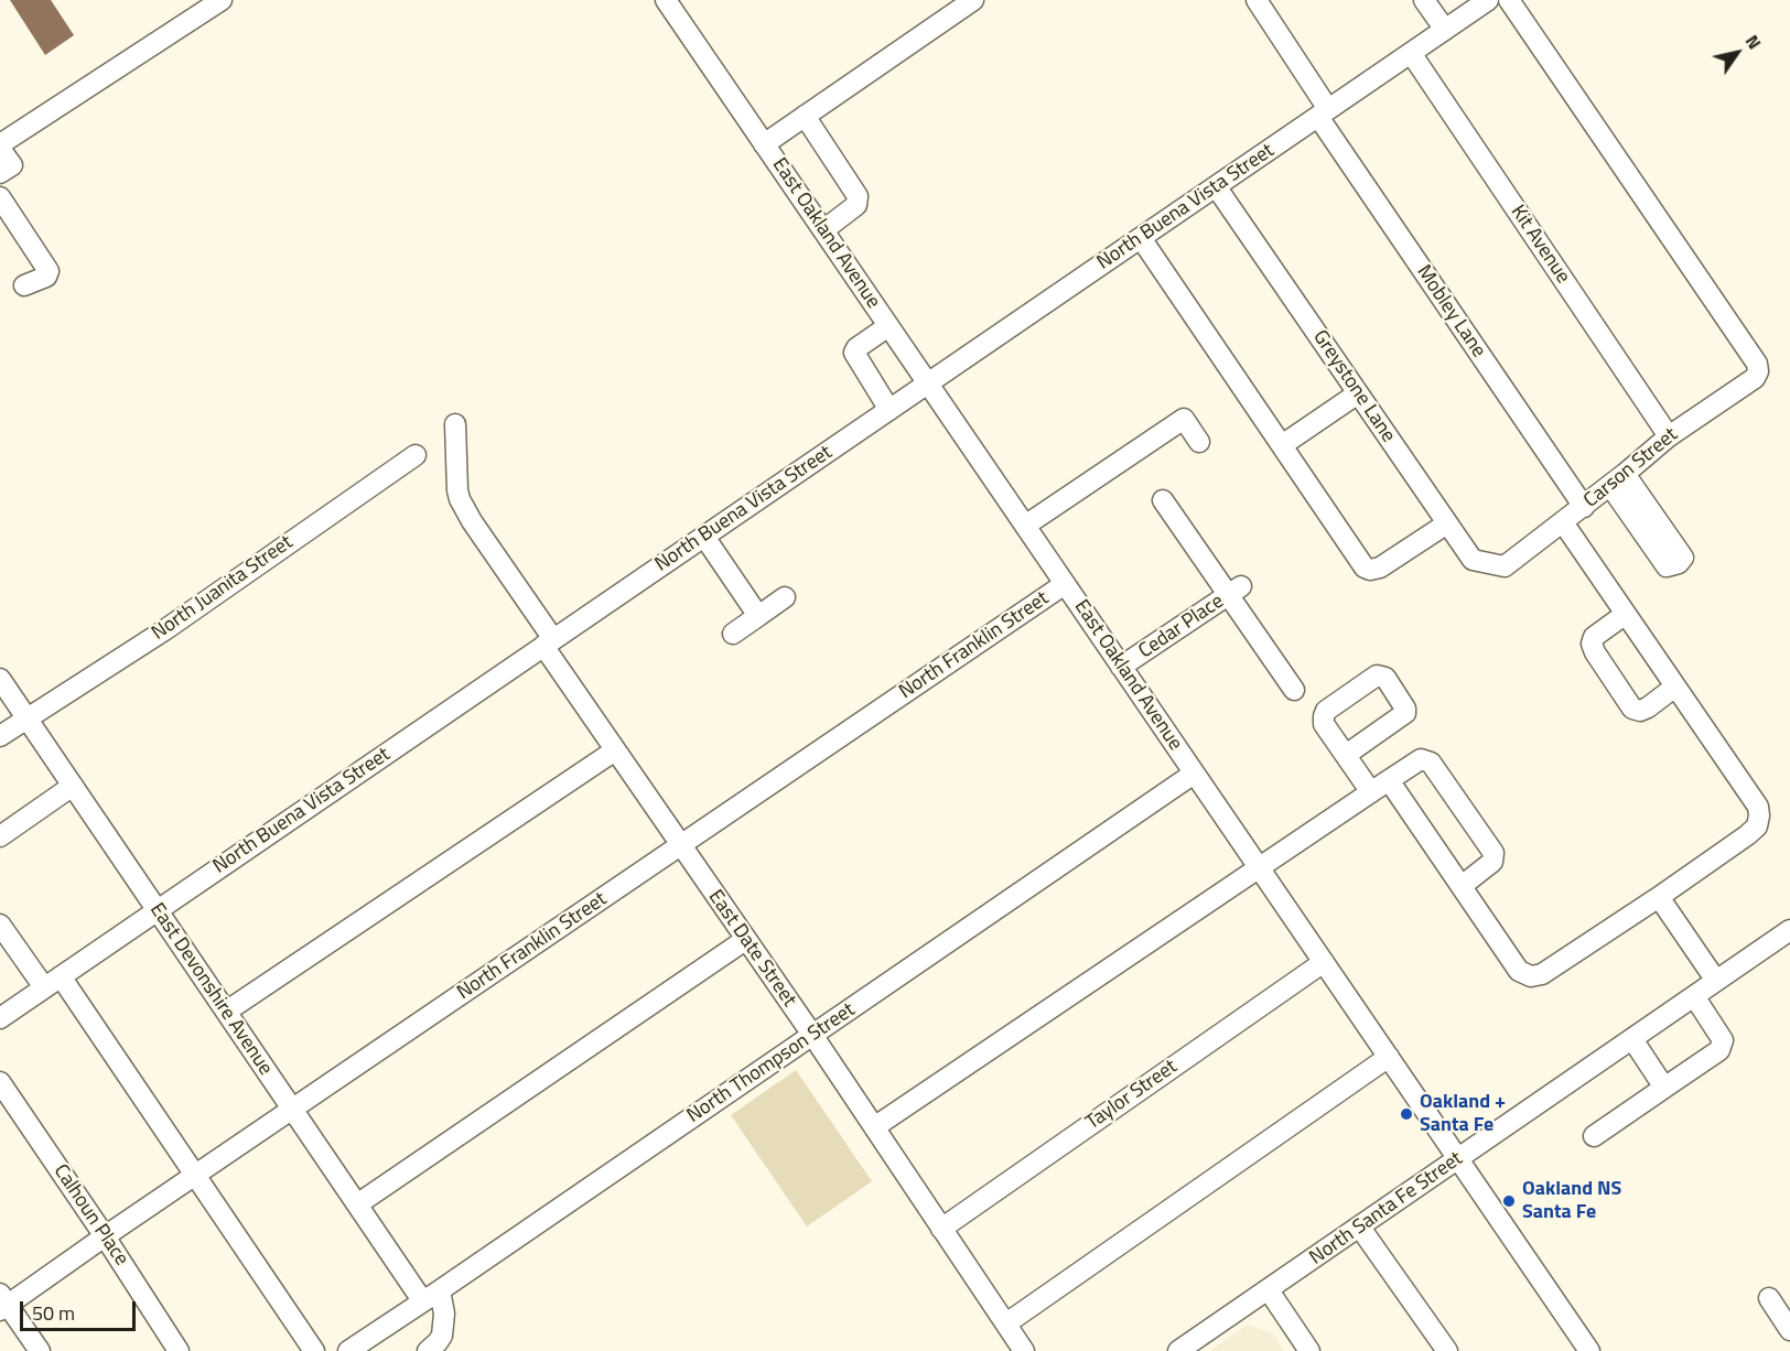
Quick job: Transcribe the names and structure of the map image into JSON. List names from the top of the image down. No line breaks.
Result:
{"streets":{"street":["North Buena Vista Street","East Oakland Avenue","Kit Avenue","Mobley Lane","Greystone Lane","Carson Street","North Juanita Street","Cedar Place","North Franklin Street","East Date Street","East Devonshire Avenue","North Thompson Street","Taylor Street","North Santa Fe Street","Calhoun Place"]},"crossings":[["North Buena Vista Street","East Oakland Avenue"],["North Buena Vista Street","Kit Avenue"],["North Buena Vista Street","Mobley Lane"],["North Buena Vista Street","Greystone Lane"],["North Buena Vista Street","East Date Street"],["North Buena Vista Street","East Devonshire Avenue"],["East Oakland Avenue","Cedar Place"],["East Oakland Avenue","North Franklin Street"],["East Oakland Avenue","North Thompson Street"],["East Oakland Avenue","Taylor Street"],["East Oakland Avenue","North Santa Fe Street"],["Kit Avenue","Carson Street"],["Mobley Lane","Carson Street"],["Greystone Lane","Carson Street"],["North Juanita Street","East Devonshire Avenue"],["North Franklin Street","East Date Street"],["North Franklin Street","East Devonshire Avenue"],["North Franklin Street","Calhoun Place"],["East Date Street","North Thompson Street"],["East Date Street","Taylor Street"],["East Devonshire Avenue","North Thompson Street"]],"places":["Oakland + Santa Fe","Oakland NS Santa Fe"],"scale_bar":"50 m","north":"top right"}
